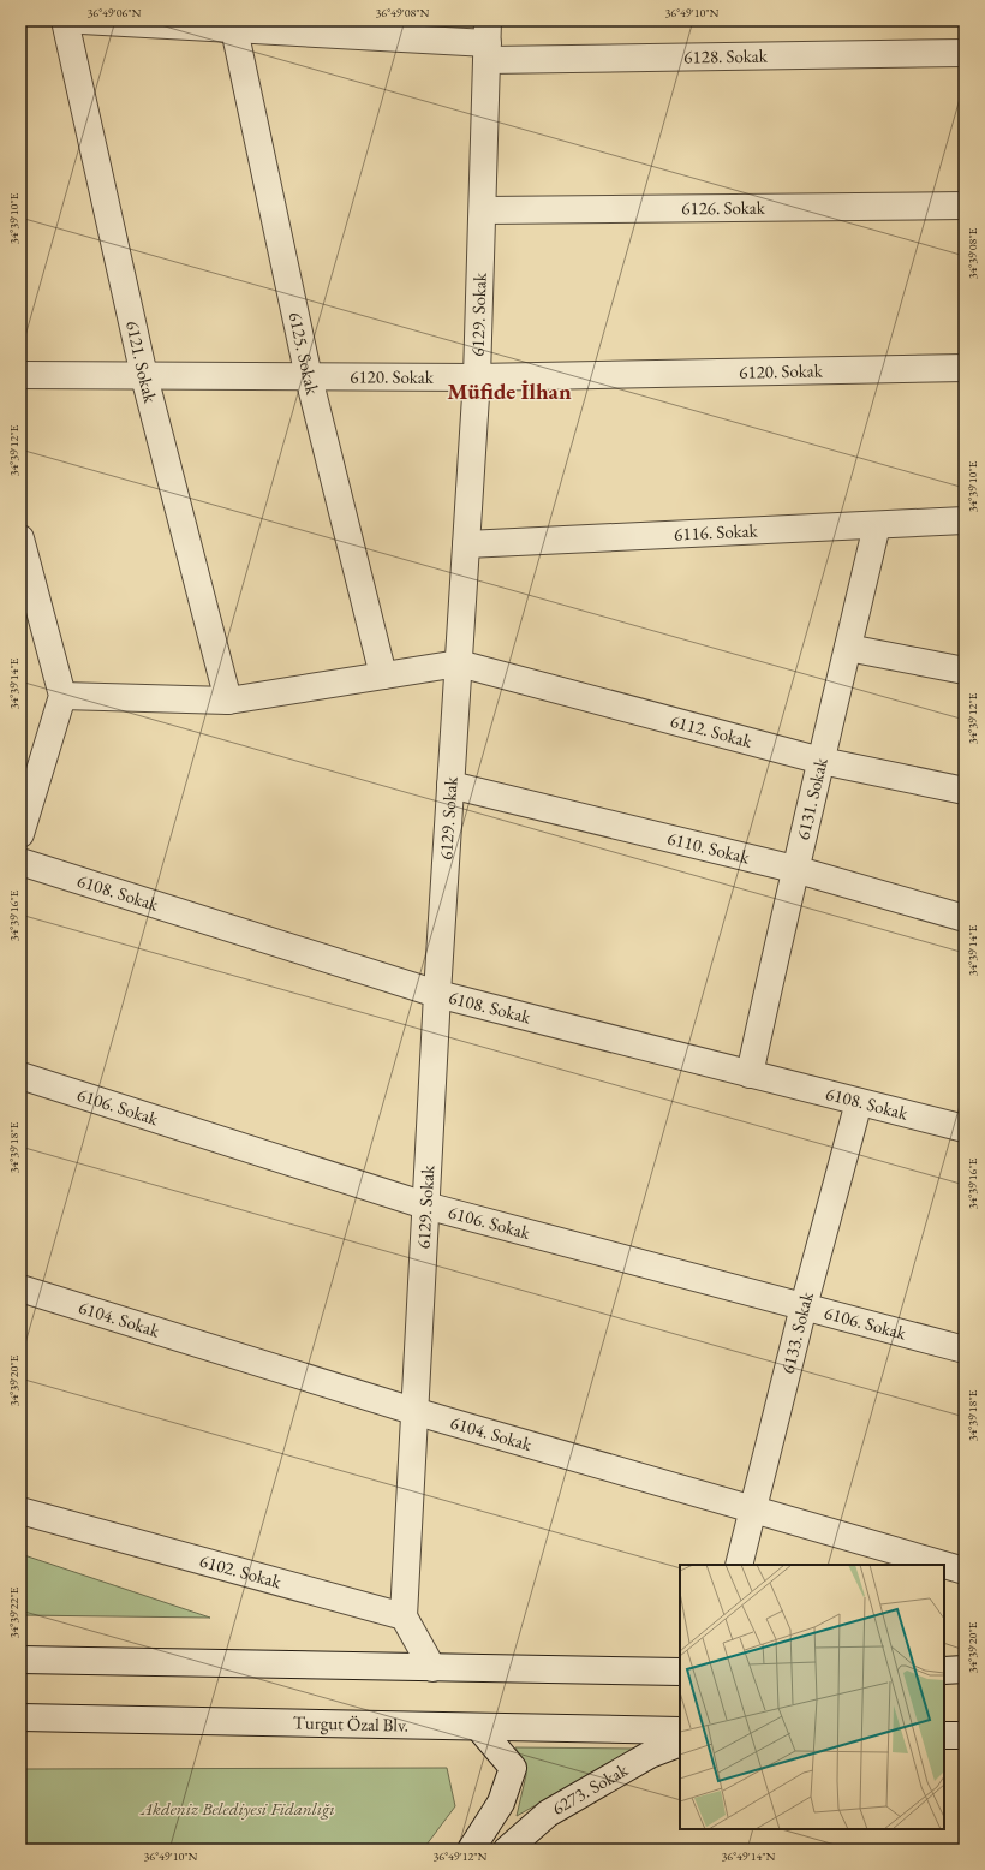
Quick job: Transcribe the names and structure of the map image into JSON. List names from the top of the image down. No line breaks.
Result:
{"streets":{"street":["6128. Sokak","6126. Sokak","6129. Sokak","6125. Sokak","6121. Sokak","6120. Sokak","6116. Sokak","6112. Sokak","6131. Sokak","6110. Sokak","6108. Sokak","6106. Sokak","6104. Sokak","6133. Sokak","6102. Sokak","Turgut Özal Blv.","6273. Sokak"]},"crossings":[["6128. Sokak","6129. Sokak"],["6128. Sokak","6125. Sokak"],["6126. Sokak","6129. Sokak"],["6129. Sokak","6120. Sokak"],["6129. Sokak","6116. Sokak"],["6129. Sokak","6112. Sokak"],["6129. Sokak","6110. Sokak"],["6129. Sokak","6108. Sokak"],["6129. Sokak","6106. Sokak"],["6129. Sokak","6104. Sokak"],["6129. Sokak","6102. Sokak"],["6125. Sokak","6120. Sokak"],["6121. Sokak","6120. Sokak"],["6116. Sokak","6131. Sokak"],["6112. Sokak","6131. Sokak"],["6131. Sokak","6110. Sokak"],["6131. Sokak","6108. Sokak"],["6108. Sokak","6133. Sokak"],["6106. Sokak","6133. Sokak"],["6104. Sokak","6133. Sokak"]],"districts":["Müfide İlhan"],"parks":["Akdeniz Belediyesi Fidanlığı"],"coordinates":["36°49'06\"N","36°49'08\"N","36°49'10\"N","34°39'10\"E","34°39'08\"E","34°39'12\"E","34°39'14\"E","34°39'16\"E","34°39'18\"E","34°39'20\"E","34°39'22\"E","36°49'12\"N","36°49'14\"N"]}
